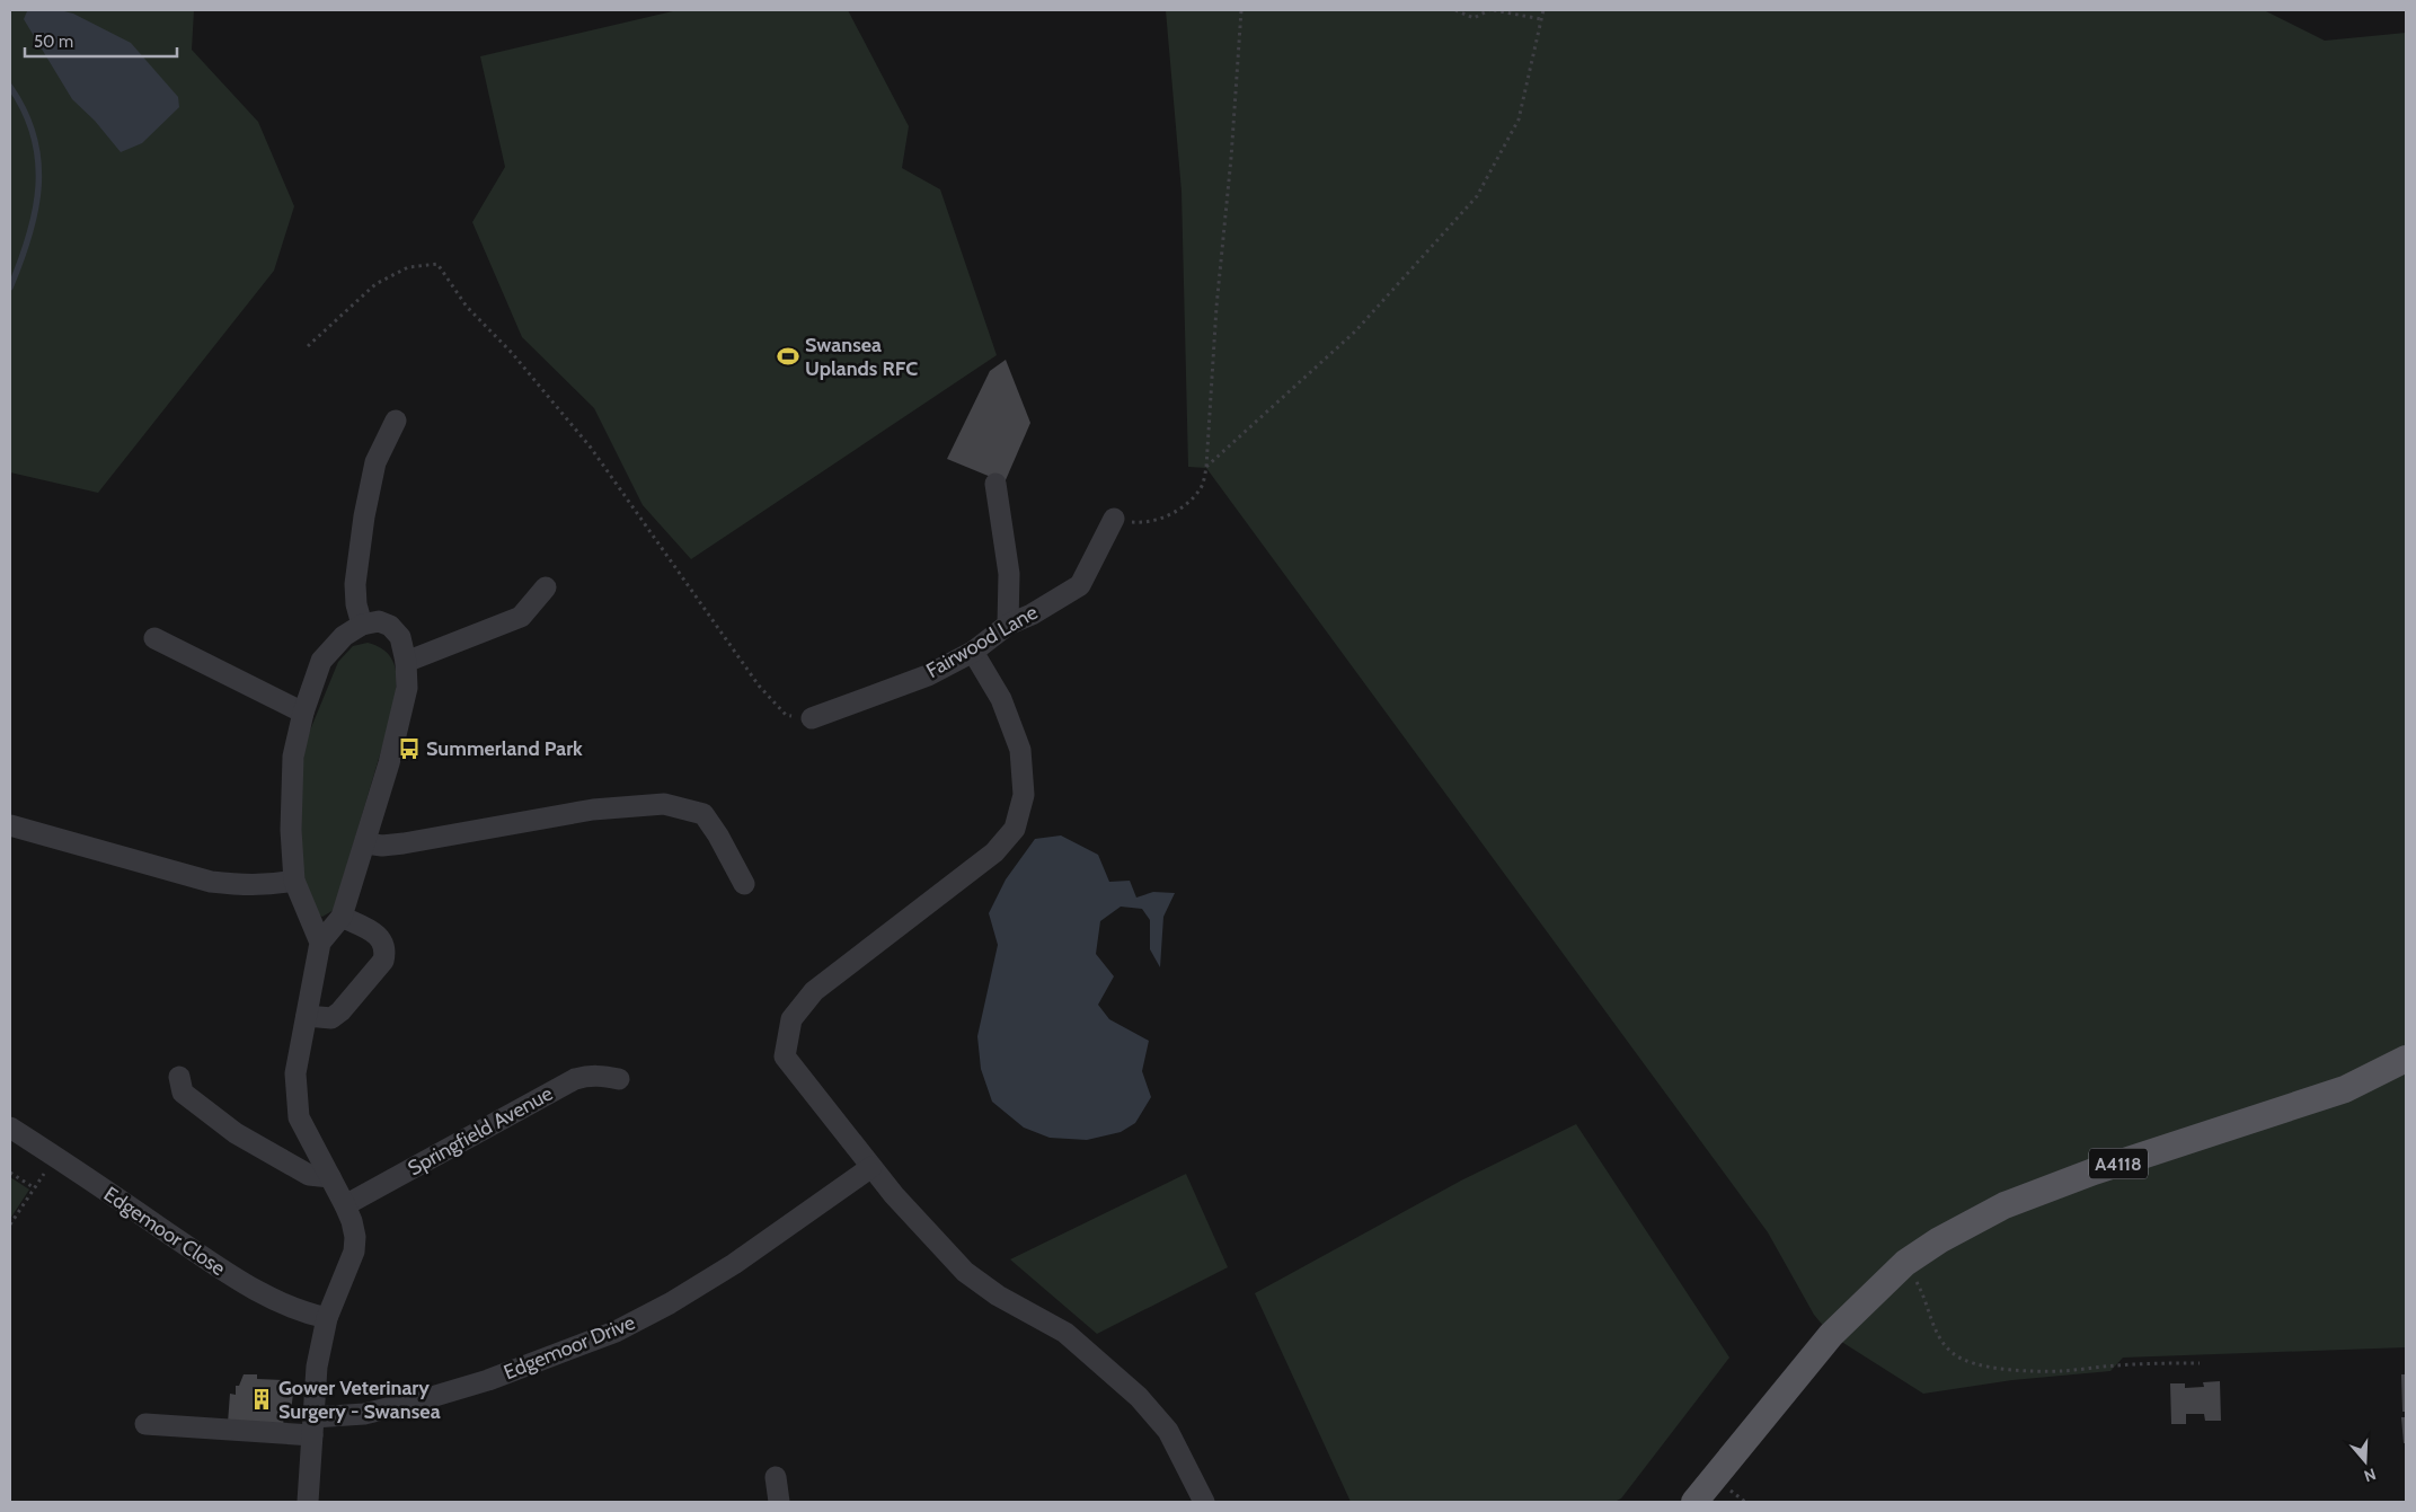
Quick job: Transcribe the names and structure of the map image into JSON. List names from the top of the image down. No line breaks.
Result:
{"streets":{"main road":["A4118"],"street":["Fairwood Lane","Springfield Avenue","Edgemoor Close","Edgemoor Drive"]},"places":{"sports":["Swansea Uplands RFC"],"bus stop":["Summerland Park"],"building":["Gower Veterinary Surgery - Swansea"]},"scale_bar":"50 m","north":"bottom"}
